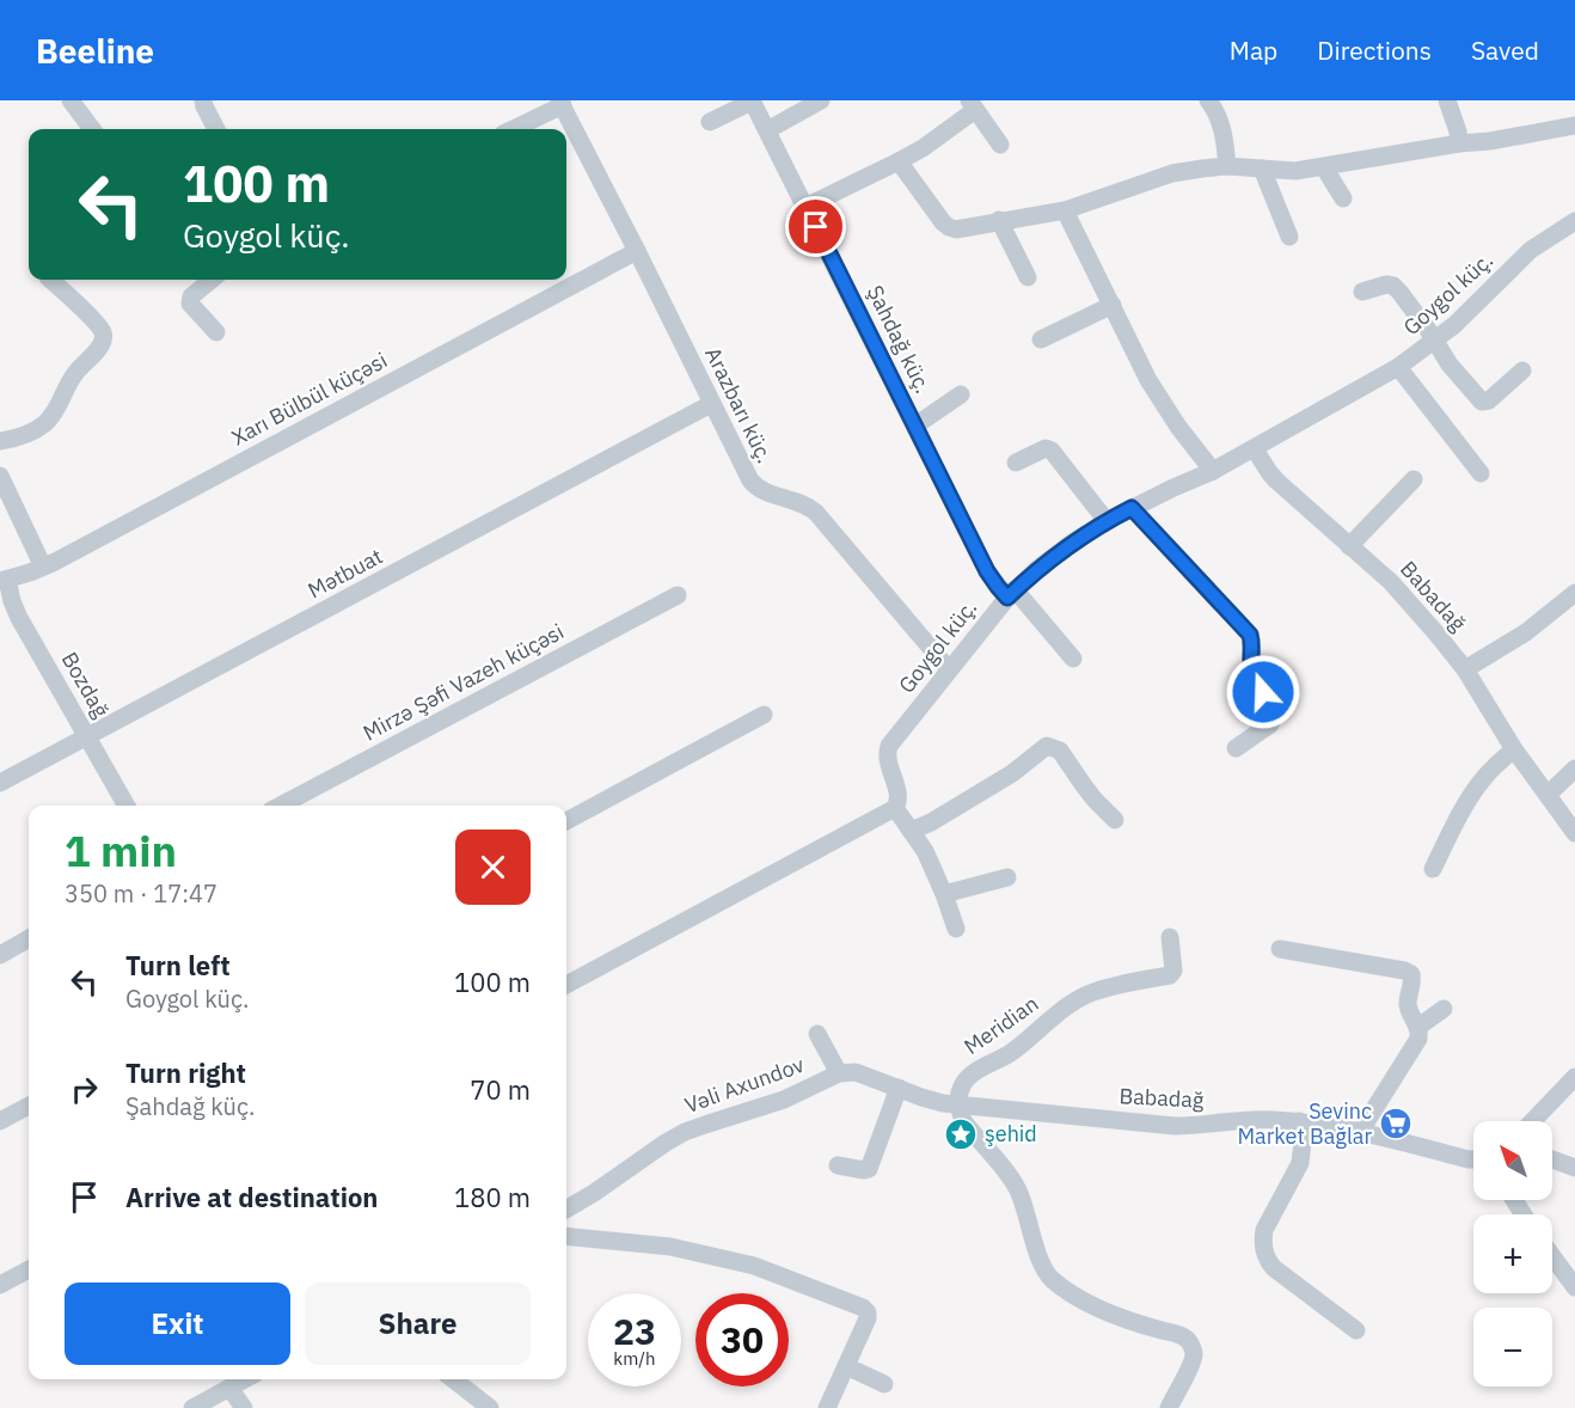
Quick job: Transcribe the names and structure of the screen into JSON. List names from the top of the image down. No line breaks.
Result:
{"streets":{"street":["Goygol küç.","Şahdağ küç.","Xarı Bülbül küçəsi","Arazbarı küç.","Mətbuat","Babadağ","Mirzə Şəfi Vazeh küçəsi","Bozdağ","Meridian","Vəli Axundov"]},"crossings":[["Goygol küç.","Şahdağ küç."],["Goygol küç.","Arazbarı küç."],["Goygol küç.","Babadağ"],["Xarı Bülbül küçəsi","Arazbarı küç."],["Xarı Bülbül küçəsi","Bozdağ"],["Arazbarı küç.","Mətbuat"],["Mətbuat","Bozdağ"],["Babadağ","Meridian"],["Babadağ","Vəli Axundov"],["Meridian","Vəli Axundov"]],"places":{"supermarket":["Sevinc Market Bağlar"],"place":["şehid"]},"north":"top left","page":{"header":"Beeline","nav":["Map","Directions","Saved"],"turn":["100 m","Goygol küç."],"heading":["1 min","350 m · 17:47"],"list":[{"name":"Turn left","note":"Goygol küç.","value":"100 m"},{"name":"Turn right","note":"Şahdağ küç.","value":"70 m"},{"name":"Arrive at destination","value":"180 m"}],"map_buttons":["+","−"],"buttons":["Exit","Share"],"speed":"23 km/h","limit":"30"}}
